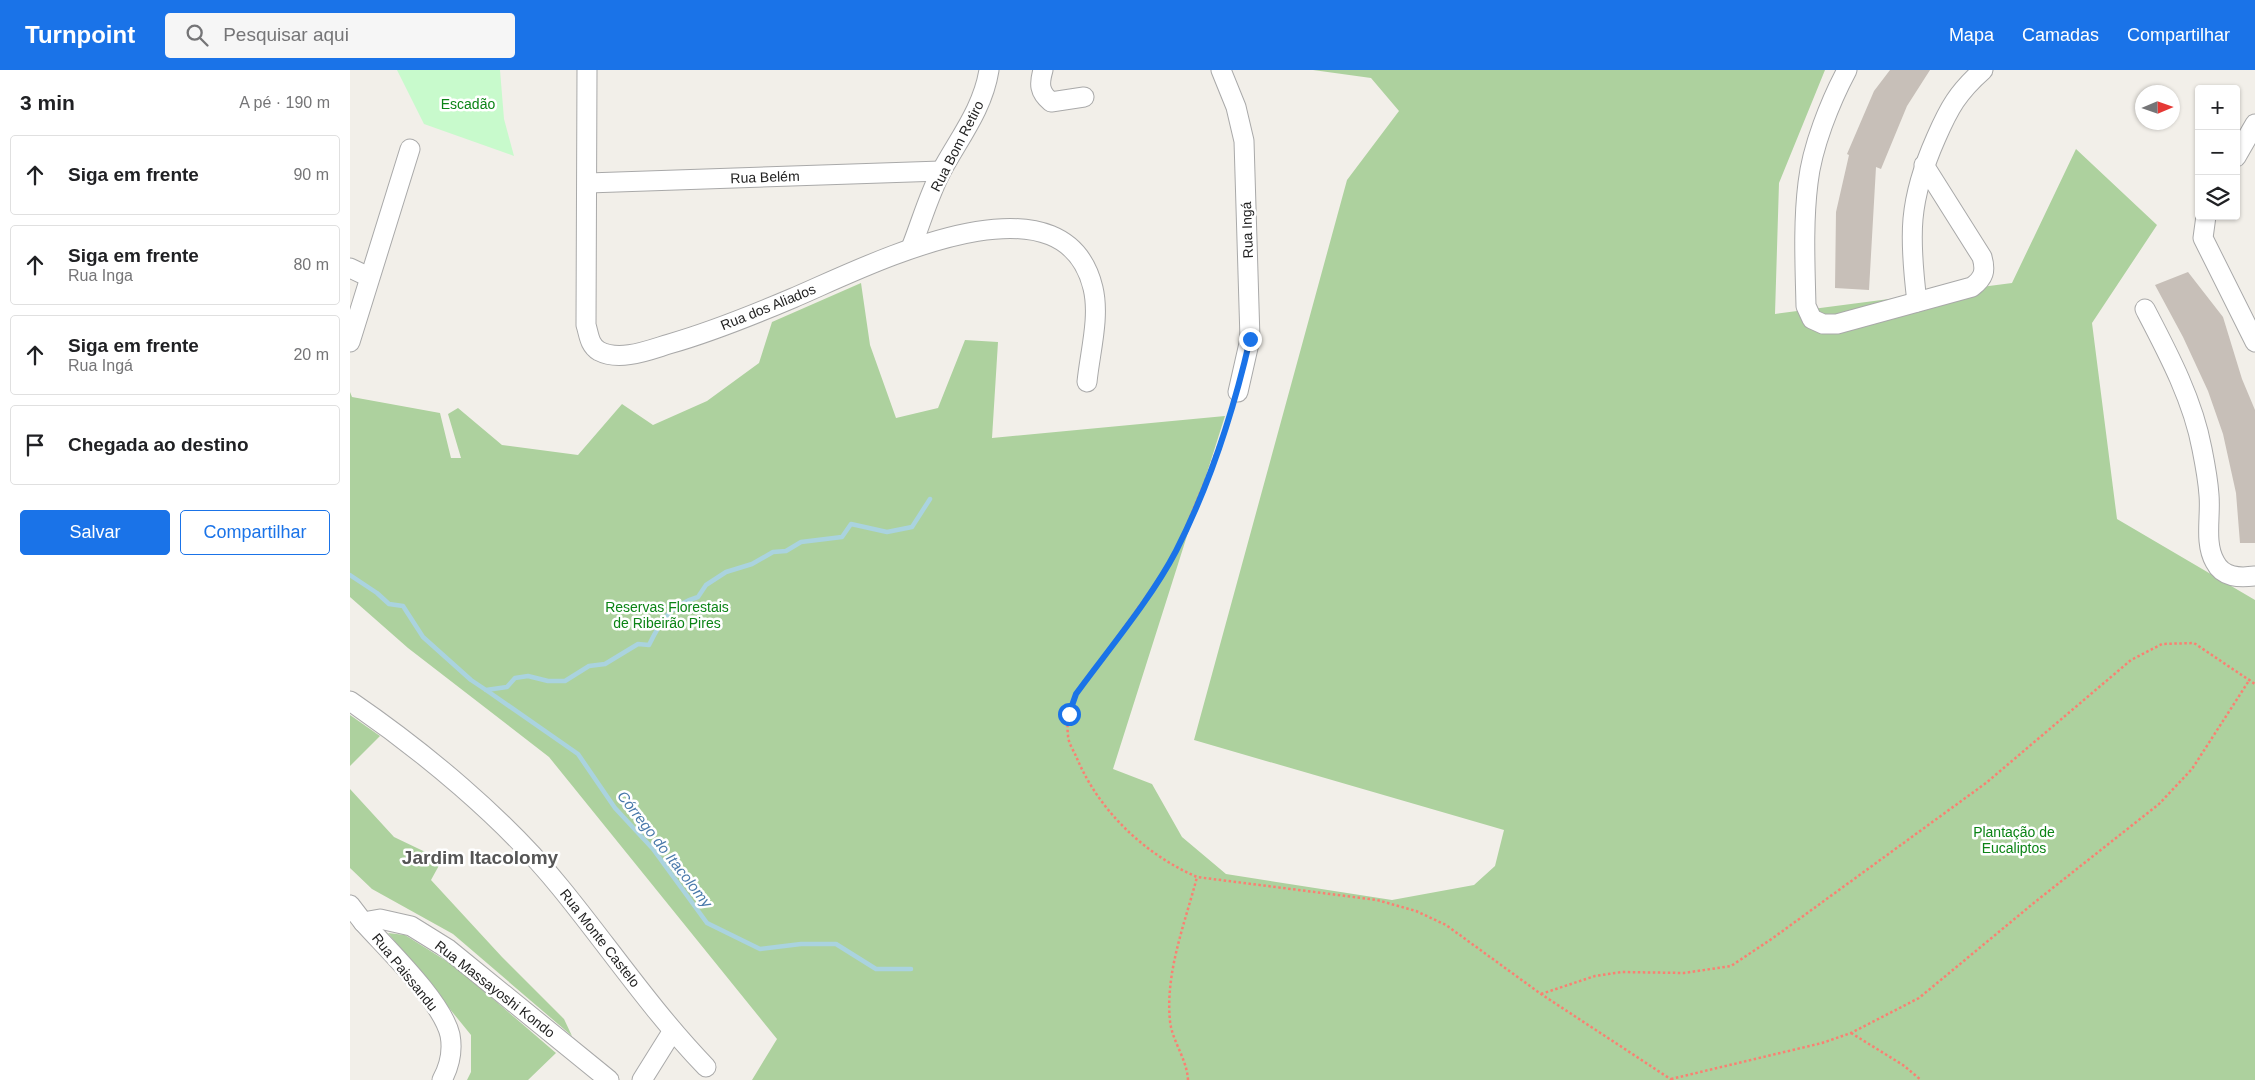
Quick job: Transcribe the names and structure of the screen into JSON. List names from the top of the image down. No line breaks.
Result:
{"streets":{"street":["Rua Bom Retiro","Rua Belém","Rua Ingá","Rua dos Aliados","Rua Monte Castelo","Rua Paissandu","Rua Massayoshi Kondo"]},"crossings":[["Rua Bom Retiro","Rua Belém"],["Rua Bom Retiro","Rua dos Aliados"],["Rua Belém","Rua dos Aliados"],["Rua Paissandu","Rua Massayoshi Kondo"]],"districts":["Jardim Itacolomy"],"water":["Córrego do Itacolomy"],"parks":["Escadão","Reservas Florestais de Ribeirão Pires","Plantação de Eucaliptos"],"north":"right","page":{"header":"Turnpoint","search":"Pesquisar aqui","nav":["Mapa","Camadas","Compartilhar"],"heading":["3 min","A pé · 190 m"],"map_buttons":["+","−"],"list":[["Siga em frente","90 m"],["Siga em frente","Rua Inga","80 m"],["Siga em frente","Rua Ingá","20 m"],"Chegada ao destino"],"buttons":["Salvar","Compartilhar"]}}
